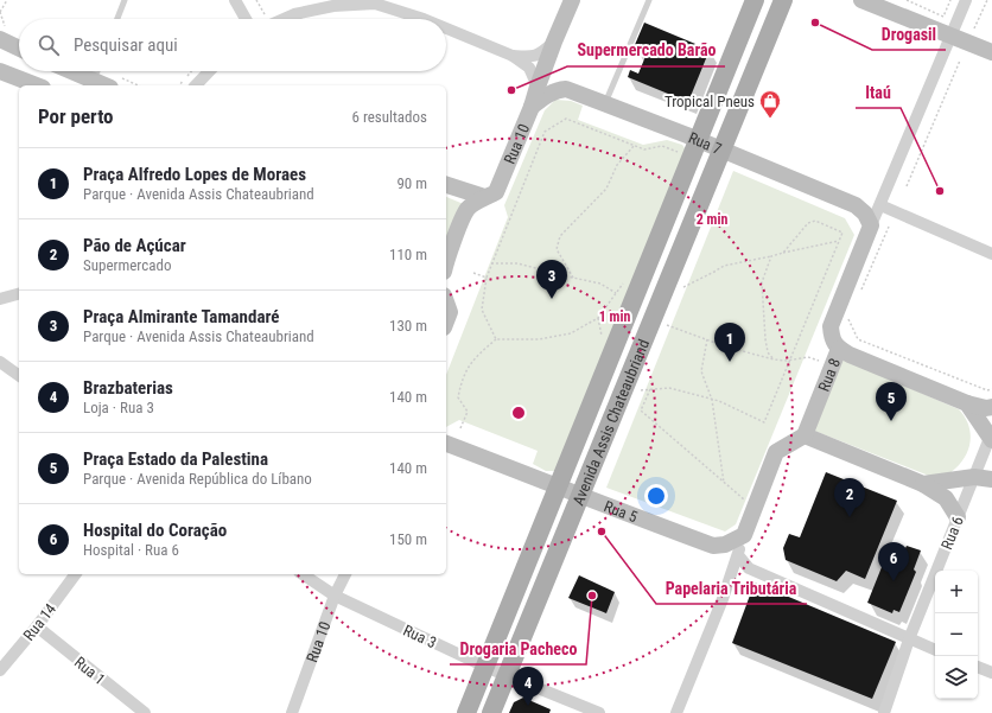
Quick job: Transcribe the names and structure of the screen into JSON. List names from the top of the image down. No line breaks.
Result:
{"streets":{"main road":["Rua 7","Rua 10","Rua 8","Avenida Assis Chateaubriand","Rua 5"],"street":["Rua 6","Rua 14","Rua 3","Rua 1"]},"crossings":[["Rua 7","Rua 10"],["Rua 7","Rua 8"],["Rua 7","Avenida Assis Chateaubriand"],["Rua 10","Rua 3"],["Avenida Assis Chateaubriand","Rua 5"],["Avenida Assis Chateaubriand","Rua 3"],["Rua 14","Rua 1"]],"places":{"other":["Drogasil","Supermercado Barão","Itaú","Papelaria Tributária","Drogaria Pacheco"],"shop":["Tropical Pneus"]},"page":{"search":"Pesquisar aqui","heading":["Por perto","6 resultados"],"list":[{"mark":"1","name":"Praça Alfredo Lopes de Moraes","note":"Parque · Avenida Assis Chateaubriand","value":"90 m"},{"mark":"2","name":"Pão de Açúcar","note":"Supermercado","value":"110 m"},{"mark":"3","name":"Praça Almirante Tamandaré","note":"Parque · Avenida Assis Chateaubriand","value":"130 m"},{"mark":"4","name":"Brazbaterias","note":"Loja · Rua 3","value":"140 m"},{"mark":"5","name":"Praça Estado da Palestina","note":"Parque · Avenida República do Líbano","value":"140 m"},{"mark":"6","name":"Hospital do Coração","note":"Hospital · Rua 6","value":"150 m"}],"pins":["3","1","5","2","6","4"],"map_buttons":["+","−"]},"rings":["2 min","1 min"]}
